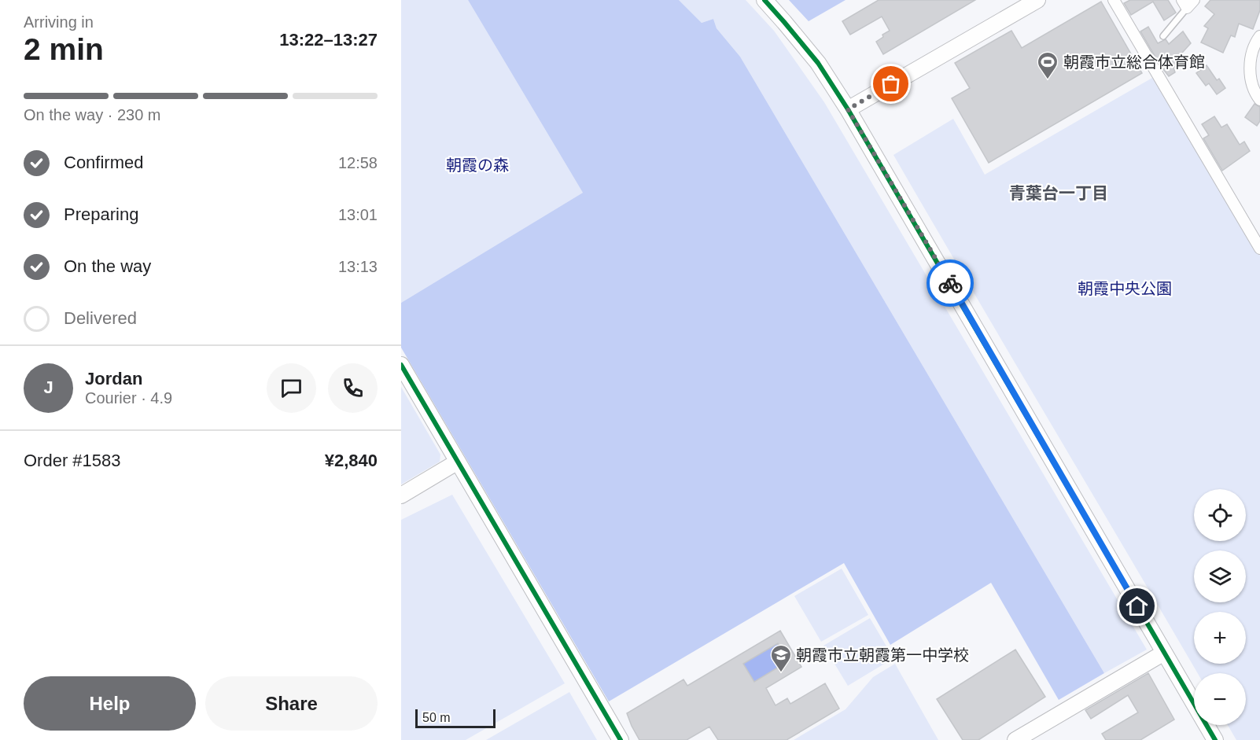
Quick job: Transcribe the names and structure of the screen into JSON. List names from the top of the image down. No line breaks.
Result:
{"districts":["青葉台一丁目"],"parks":["朝霞の森","朝霞中央公園"],"places":{"sports":["朝霞市立総合体育館"],"school or university":["朝霞市立朝霞第一中学校"]},"scale_bar":"50 m","page":{"heading":["2 min","Arriving in","13:22–13:27"],"panel":["Jordan","Courier · 4.9","Order #1583","¥2,840"],"bar":"On the way · 230 m","list":[["Confirmed","12:58"],["Preparing","13:01"],["On the way","13:13"],"Delivered"],"round":"J","map_buttons":["+","−"],"buttons":["Help","Share"],"scale":"50 m"}}
